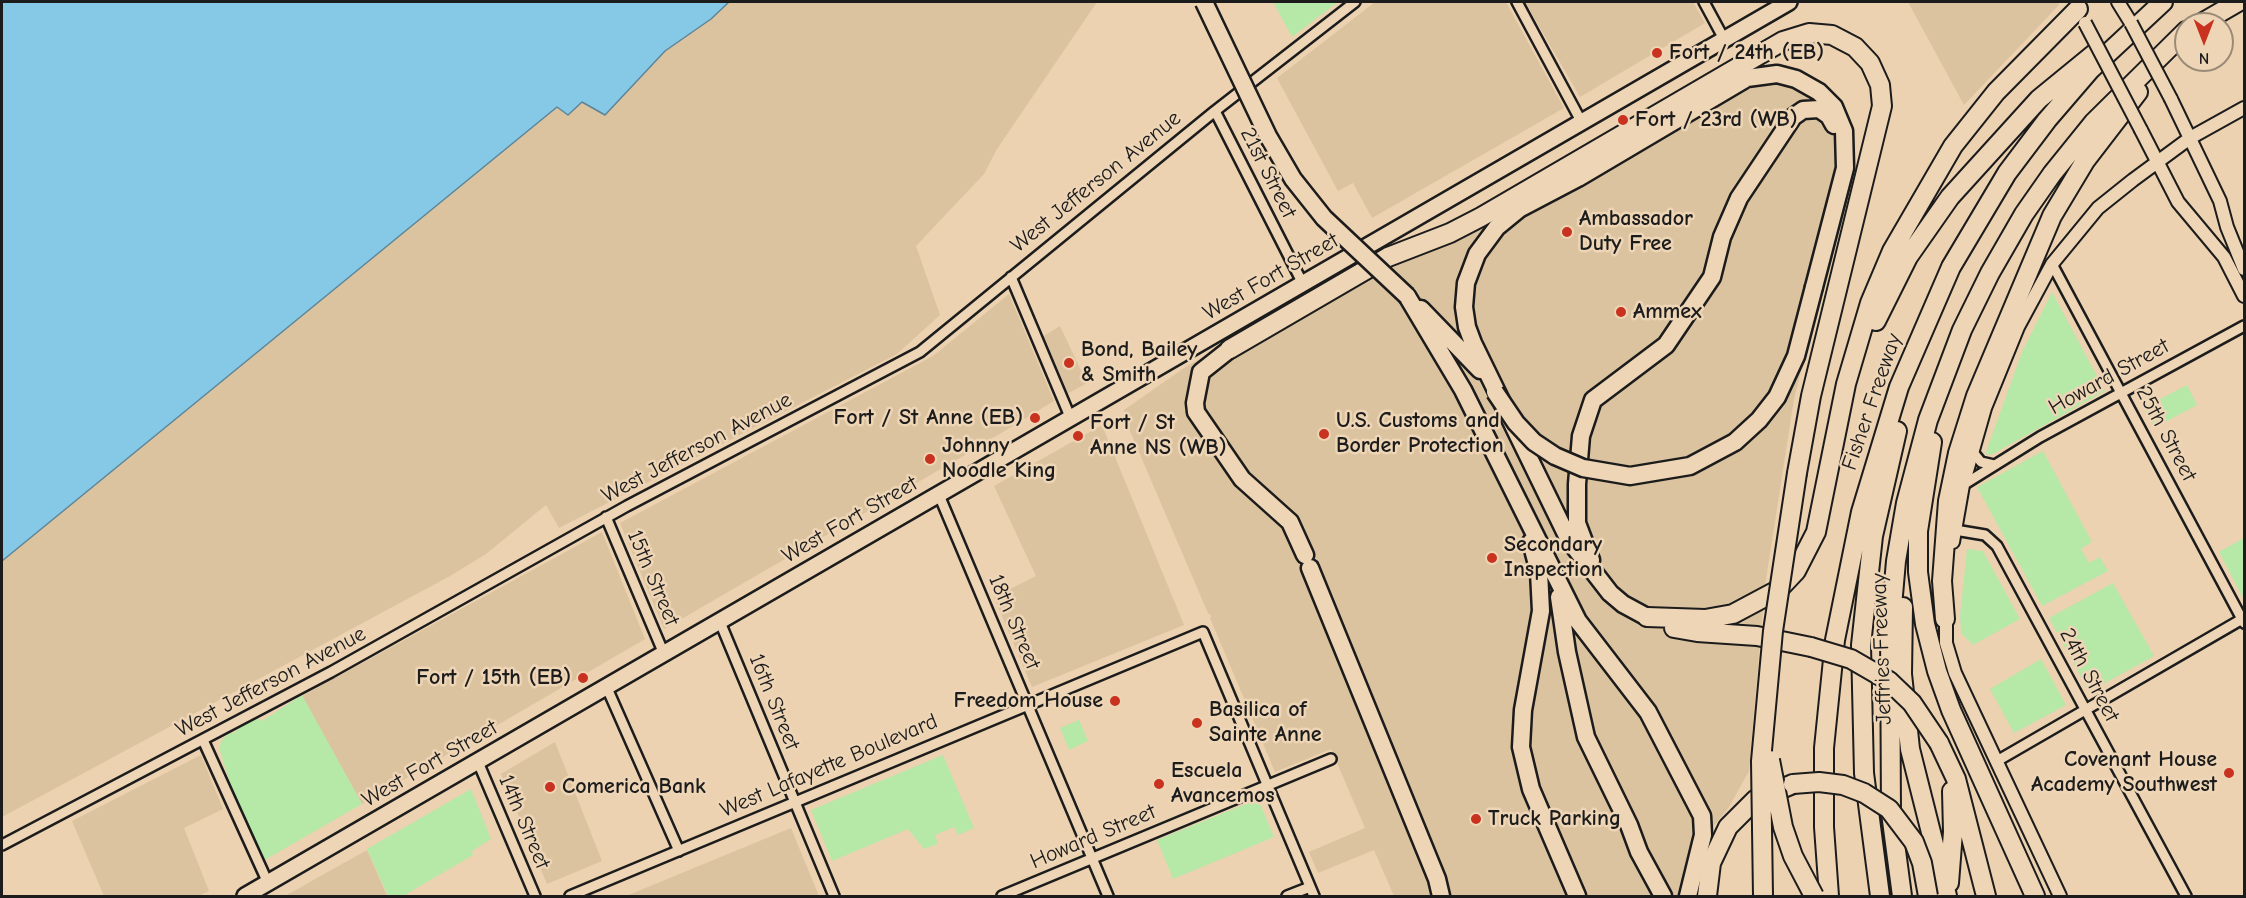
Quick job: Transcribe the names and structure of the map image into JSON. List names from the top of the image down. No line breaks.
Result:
{"streets":{"highway":["Fisher Freeway","Jeffries Freeway"],"main road":["West Fort Street"],"street":["21st Street","West Jefferson Avenue","Howard Street","25th Street","15th Street","18th Street","24th Street","16th Street","West Lafayette Boulevard","14th Street"]},"crossings":[["21st Street","West Jefferson Avenue"],["21st Street","West Fort Street"],["West Jefferson Avenue","15th Street"],["West Fort Street","15th Street"],["West Fort Street","18th Street"],["West Fort Street","16th Street"],["West Fort Street","14th Street"],["Howard Street","25th Street"],["Howard Street","18th Street"],["Howard Street","West Lafayette Boulevard"],["18th Street","West Lafayette Boulevard"],["16th Street","West Lafayette Boulevard"]],"places":["Fort / 24th (EB)","Fort / 23rd (WB)","Ambassador Duty Free","Ammex","Bond, Bailey & Smith","Fort / St Anne (EB)","U.S. Customs and Border Protection","Fort / St Anne NS (WB)","Johnny Noodle King","Secondary Inspection","Fort / 15th (EB)","Freedom House","Basilica of Sainte Anne","Covenant House Academy Southwest","Escuela Avancemos","Comerica Bank","Truck Parking"],"north":"bottom"}
